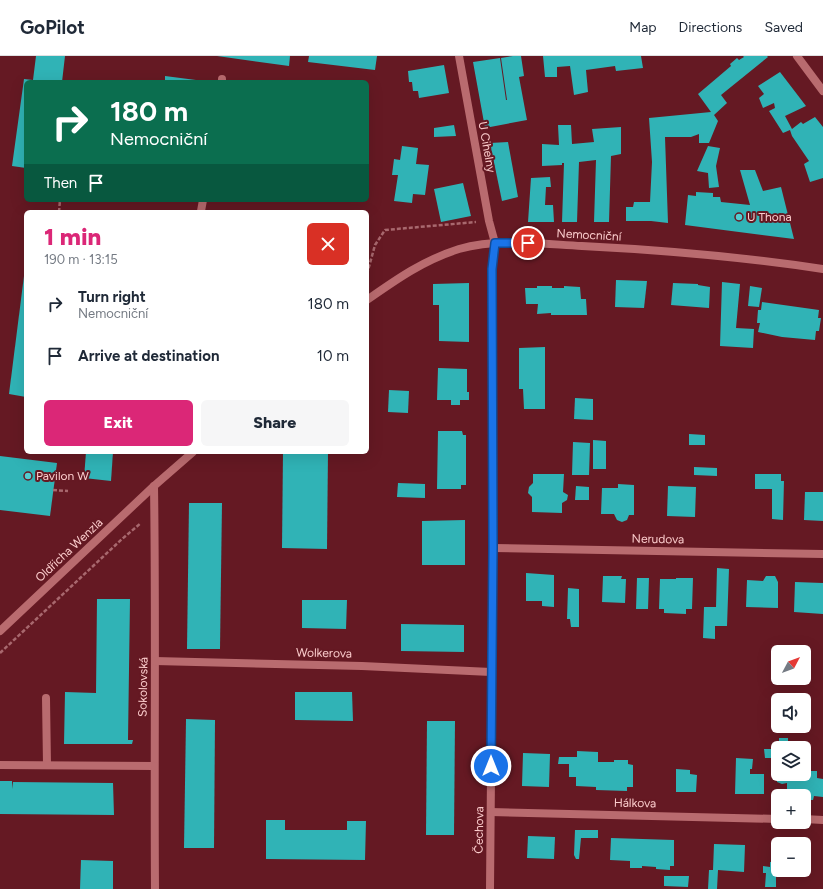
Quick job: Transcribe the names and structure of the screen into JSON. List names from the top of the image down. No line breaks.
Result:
{"streets":{"street":["U Cihelny","Nemocniční","Nerudova","Oldřicha Wenzla","Wolkerova","Sokolovská","Hálkova","Čechova"]},"crossings":[["U Cihelny","Nemocniční"],["U Cihelny","Čechova"],["Nemocniční","Čechova"],["Nerudova","Čechova"],["Oldřicha Wenzla","Sokolovská"],["Wolkerova","Sokolovská"],["Wolkerova","Čechova"],["Hálkova","Čechova"]],"places":["U Thona","Pavilon W"],"north":"top right","page":{"header":"GoPilot","nav":["Map","Directions","Saved"],"turn":["180 m","Nemocniční"],"then":"Then","heading":["1 min","190 m · 13:15"],"list":[{"name":"Turn right","note":"Nemocniční","value":"180 m"},{"name":"Arrive at destination","value":"10 m"}],"buttons":["Exit","Share"],"map_buttons":["+","−"]}}
